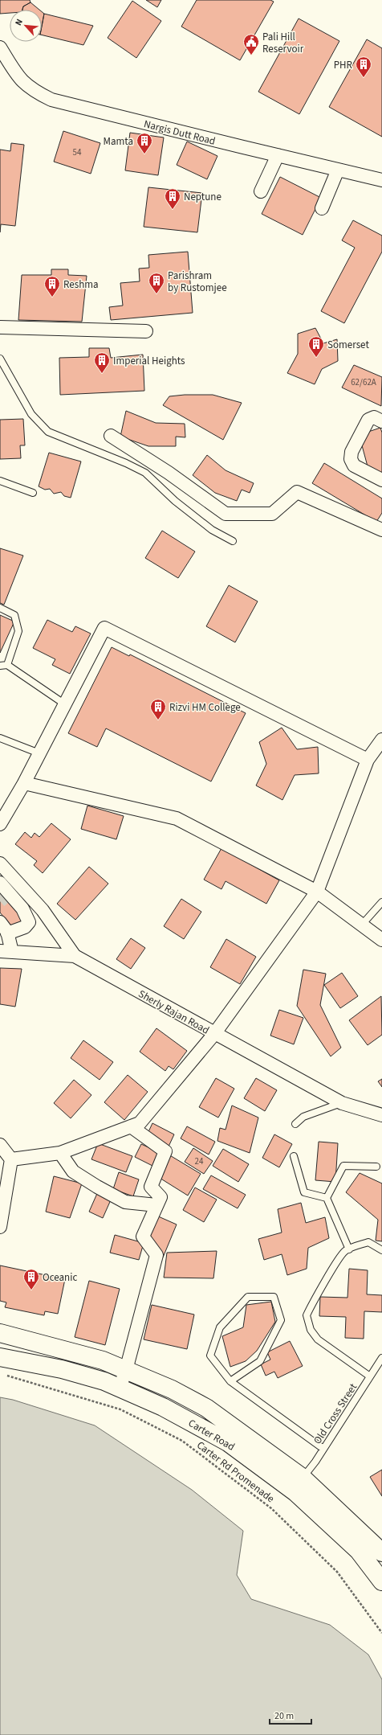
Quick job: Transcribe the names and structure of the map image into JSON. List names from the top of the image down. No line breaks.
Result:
{"streets":{"main road":["Carter Road"],"street":["Nargis Dutt Road","Sherly Rajan Road"],"lane":["Old Cross Street"],"path":["Carter Rd Promenade"]},"crossings":[["Old Cross Street","Carter Road"]],"places":{"public building":["Pali Hill Reservoir"],"building":["PHR","Mamta","Neptune","Parishram by Rustomjee","Reshma","Somerset","Imperial Heights","Rizvi HM College","Oceanic"]},"house_numbers":["54","62/62A","24"],"scale_bar":"20 m","north":"top left"}
